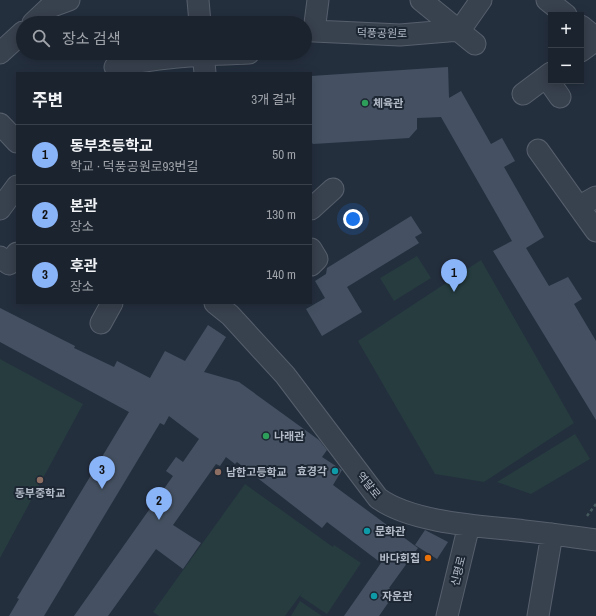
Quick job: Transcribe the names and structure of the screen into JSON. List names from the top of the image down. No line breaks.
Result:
{"streets":{"street":["덕풍공원로","역말로","신평로"]},"crossings":[["역말로","신평로"]],"places":["체육관","나래관","효경각","남한고등학교","동부중학교","문화관","바다회집","자운관"],"page":{"map_buttons":["+","−"],"search":"장소 검색","heading":["주변","3개 결과"],"list":[{"mark":"1","name":"동부초등학교","note":"학교 · 덕풍공원로93번길","value":"50 m"},{"mark":"2","name":"본관","note":"장소","value":"130 m"},{"mark":"3","name":"후관","note":"장소","value":"140 m"}],"pins":["1","3","2"]}}
